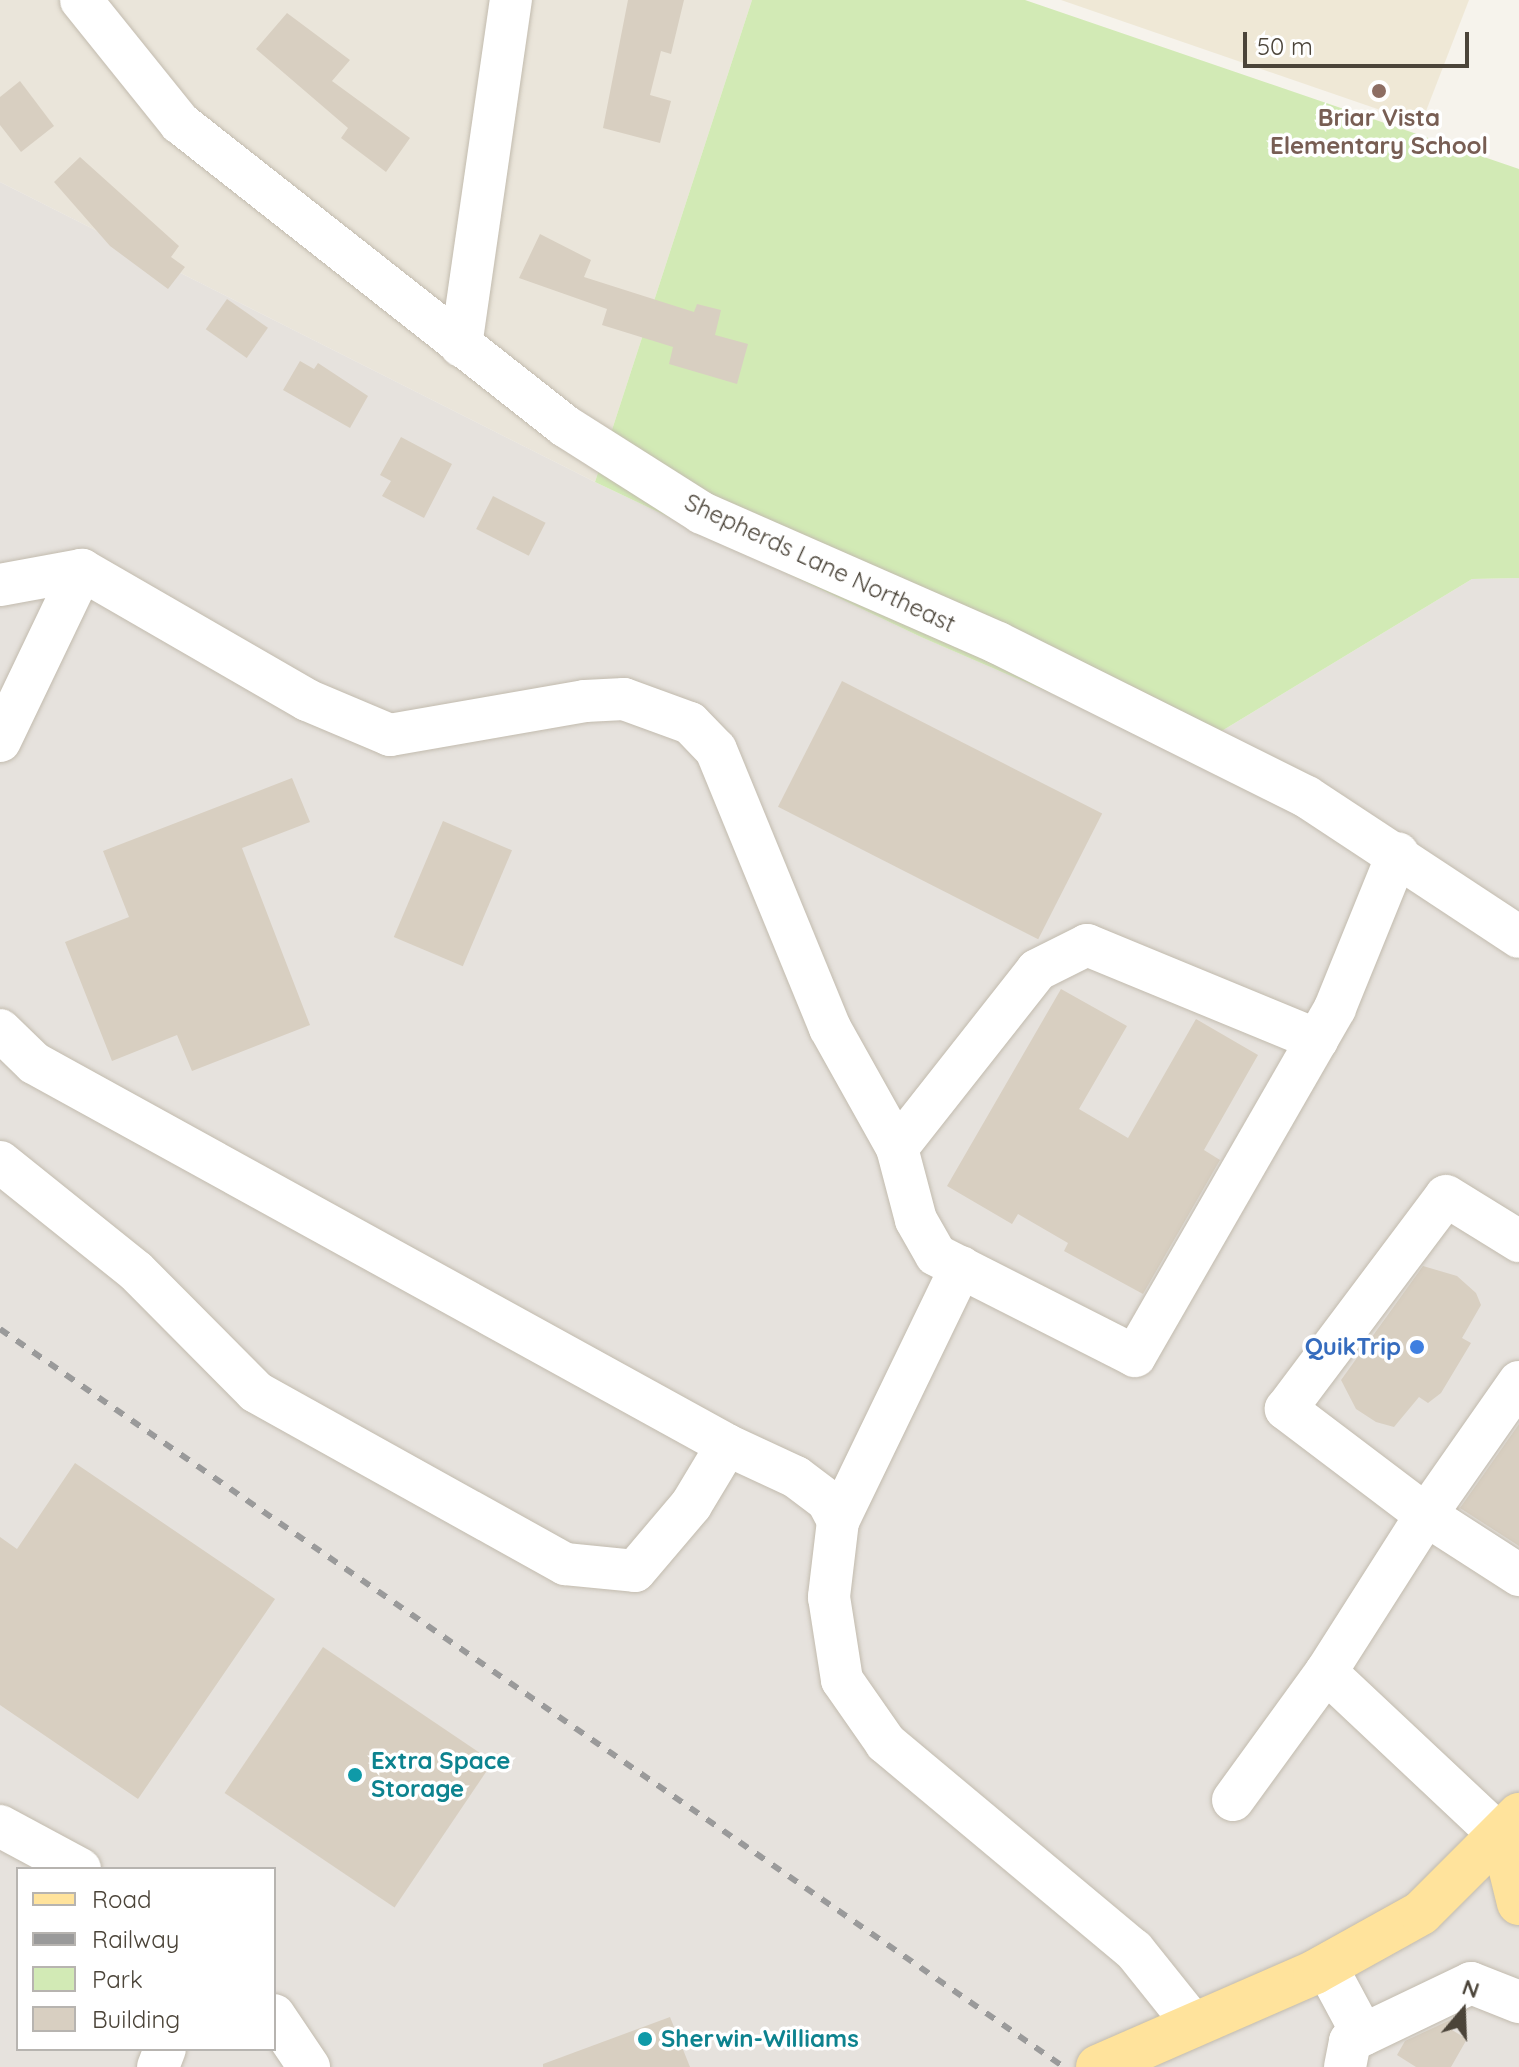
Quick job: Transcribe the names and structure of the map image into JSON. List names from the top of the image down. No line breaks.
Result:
{"streets":{"street":["Shepherds Lane Northeast"]},"places":["Briar Vista Elementary School","QuikTrip","Extra Space Storage","Sherwin-Williams"],"legend":["Road","Railway","Park","Building"],"scale_bar":"50 m","north":"top"}
